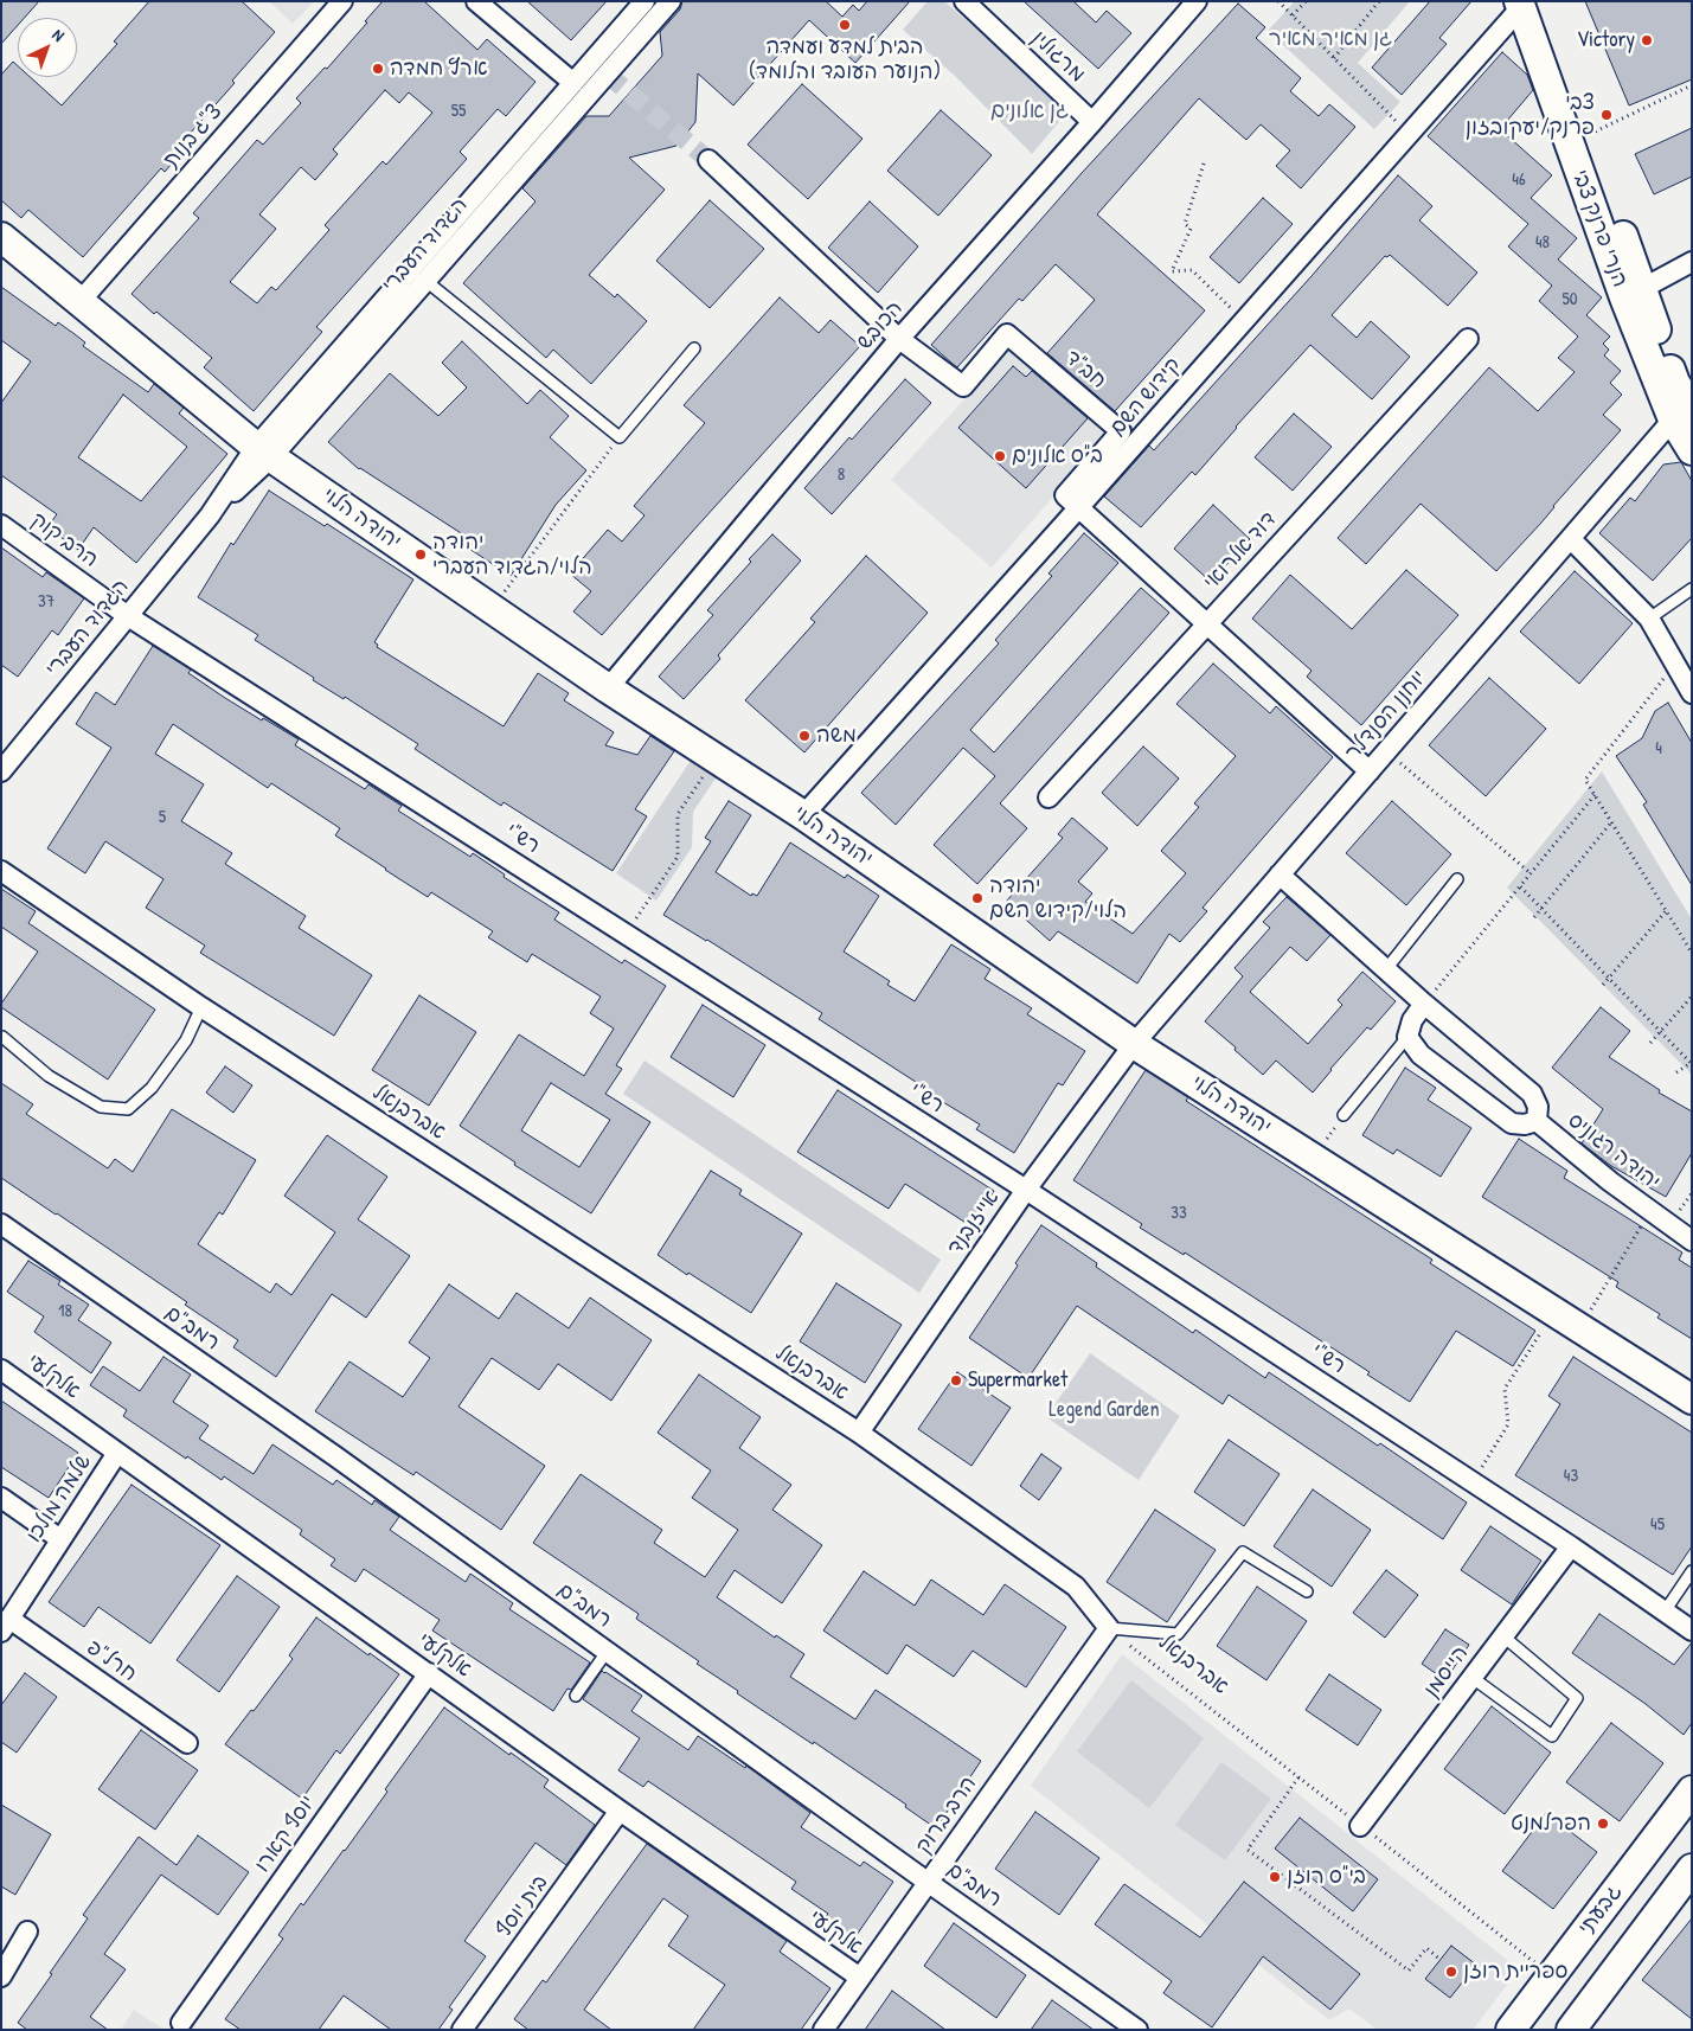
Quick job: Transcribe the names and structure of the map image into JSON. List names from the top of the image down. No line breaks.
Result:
{"streets":{"street":["מרגולין","צ\"ג בנות","הנרי פרנק צבי","הגדוד העברי","הכובש","חב\"ד","קידוש השם","יהודה הלוי","הרב קוק","דוד אלרואי","יוחנן הסנדלר","רש\"י","אברבנאל","יהודה רגוניס","אייזנבנד","רמב\"ם","אלקלעי","שלמה מולכו","חרל\"פ","הייסמן","הרב ברוק","יוסף קארו","בית יוסף","גבעתי"]},"crossings":[["מרגולין","הכובש"],["צ\"ג בנות","יהודה הלוי"],["הנרי פרנק צבי","קידוש השם"],["הנרי פרנק צבי","יוחנן הסנדלר"],["הגדוד העברי","יהודה הלוי"],["הגדוד העברי","הרב קוק"],["הגדוד העברי","רש\"י"],["הכובש","חב\"ד"],["הכובש","יהודה הלוי"],["חב\"ד","קידוש השם"],["קידוש השם","יהודה הלוי"],["יהודה הלוי","יוחנן הסנדלר"],["יהודה הלוי","אייזנבנד"],["הרב קוק","רש\"י"],["יוחנן הסנדלר","יהודה רגוניס"],["יוחנן הסנדלר","אייזנבנד"],["רש\"י","אייזנבנד"],["רש\"י","הייסמן"],["אברבנאל","אייזנבנד"],["אברבנאל","הייסמן"],["אברבנאל","הרב ברוק"],["אברבנאל","גבעתי"],["רמב\"ם","הרב ברוק"],["אלקלעי","שלמה מולכו"],["אלקלעי","הרב ברוק"],["אלקלעי","יוסף קארו"],["אלקלעי","בית יוסף"],["שלמה מולכו","חרל\"פ"]],"parks":["גן מאיר מאיר","גן אלונים","Legend Garden"],"places":["הבית למדע ועמדה (הנוער העובד והלומד)","Victory","ארץ חמדה","צבי פרנק/יעקובזון","ב\"ס אלונים","יהודה הלוי/הגדוד העברי","משה","יהודה הלוי/קידוש השם","Supermarket","הפרלמנט","בי\"ס רוזן","ספריית רוזן"],"house_numbers":["55","46","48","50","8","37","4","5","33","18","43","45"],"north":"top right"}
